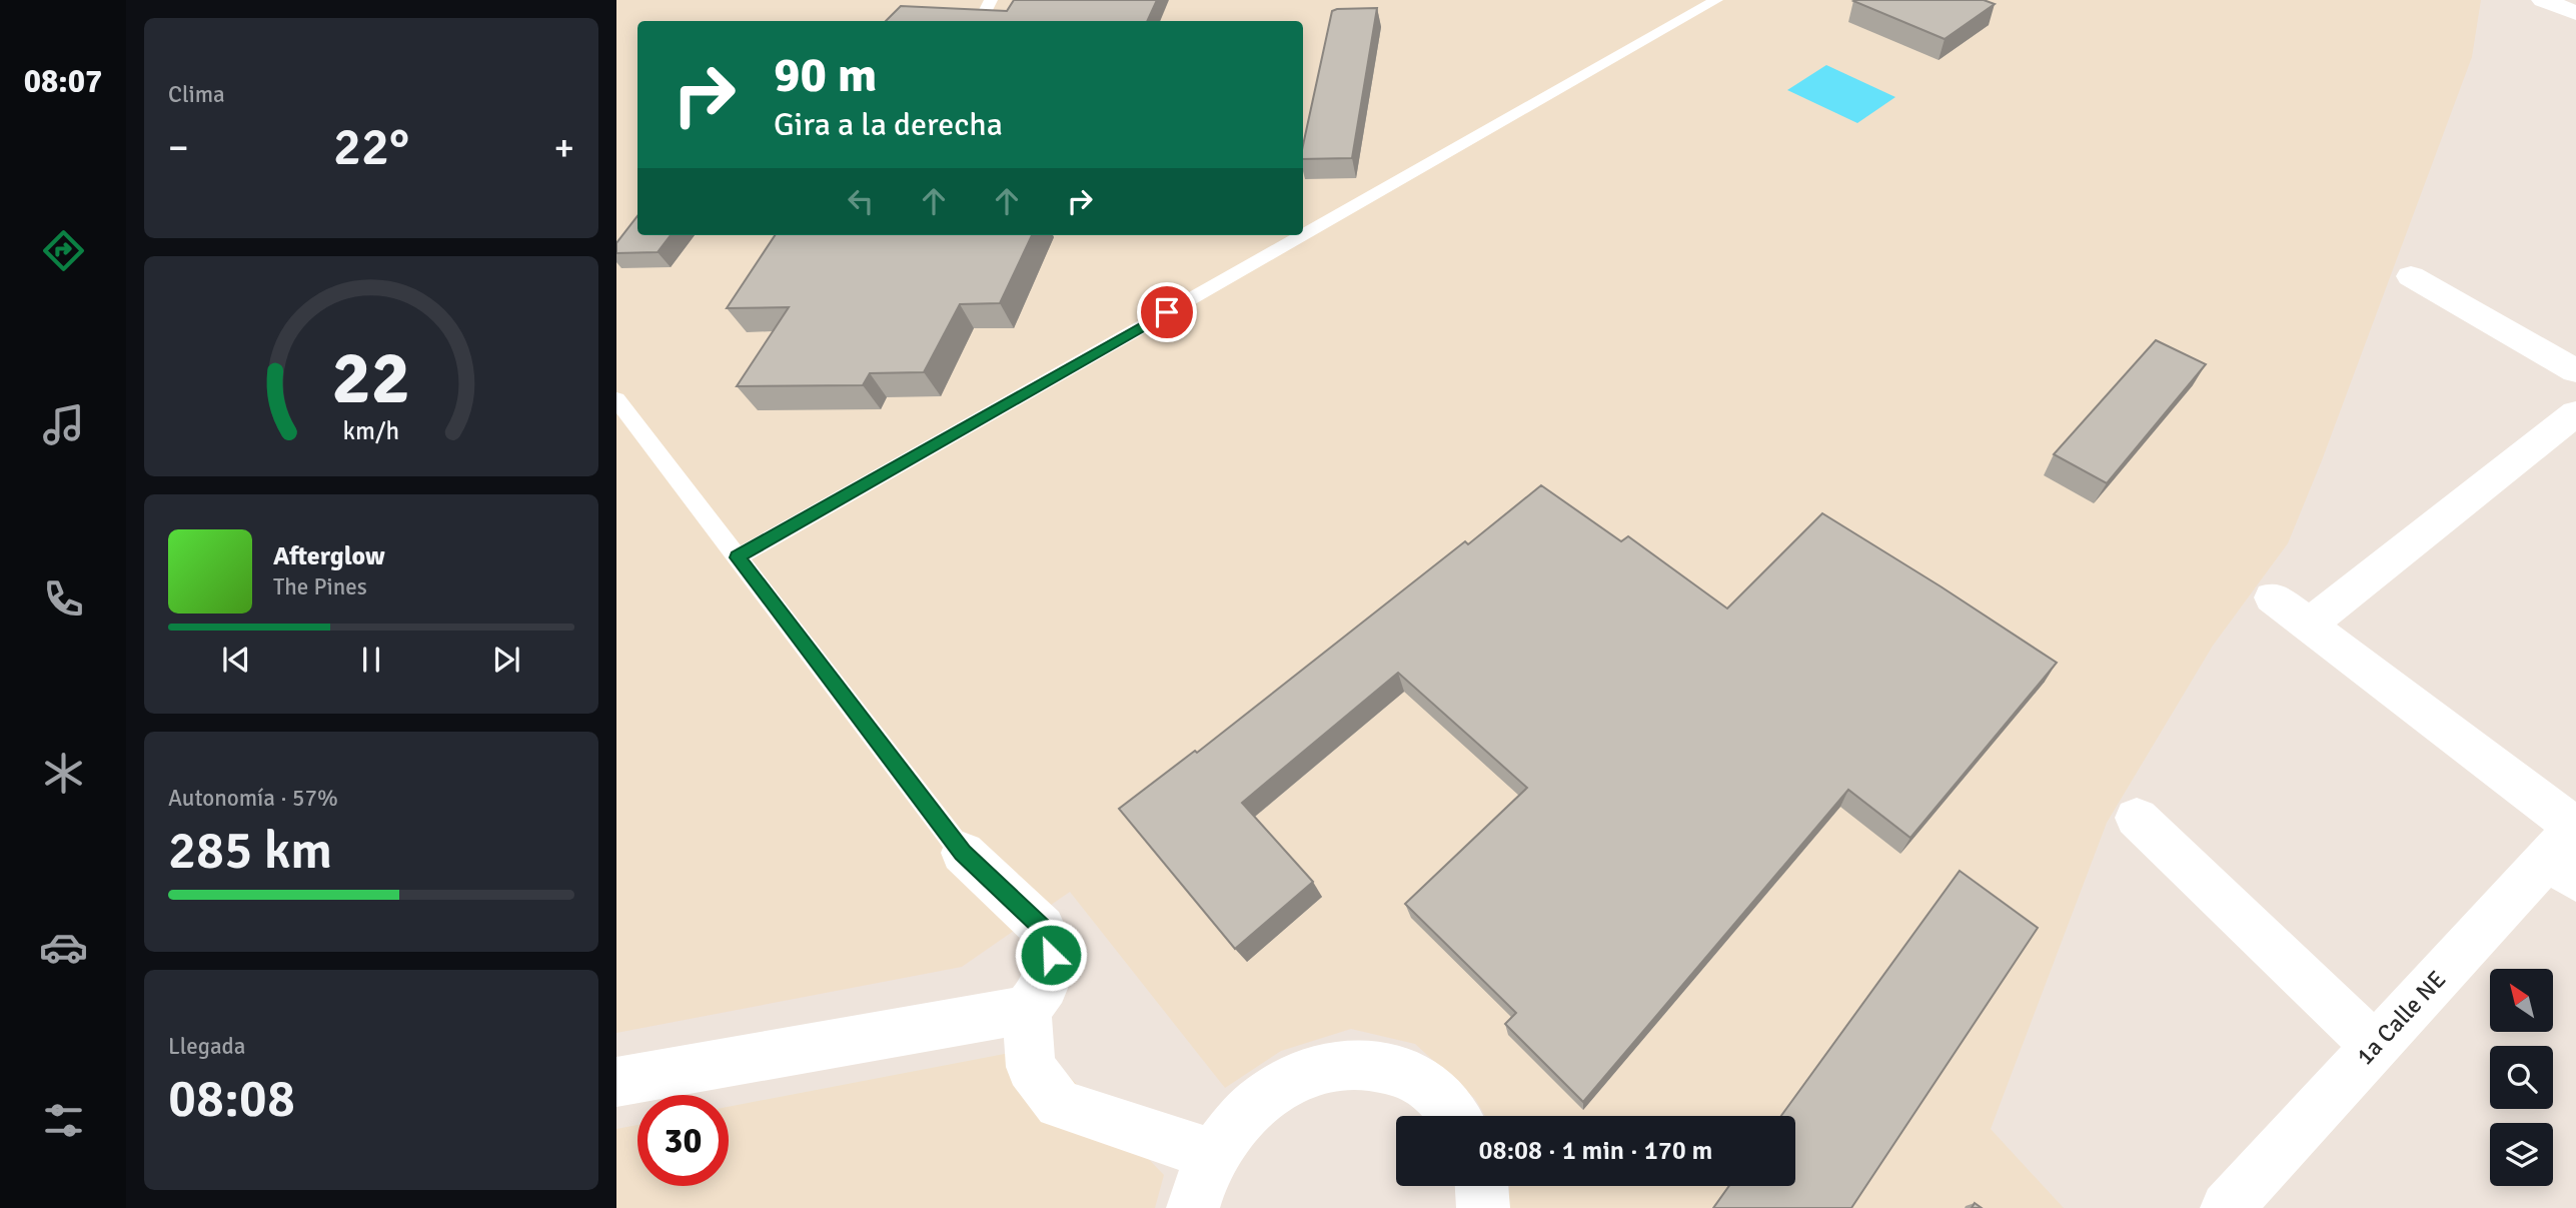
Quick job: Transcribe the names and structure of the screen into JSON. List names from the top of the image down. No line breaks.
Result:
{"streets":{"street":["1a Calle NE"]},"north":"top left","page":{"tabs":"08:07","tile":["Clima",["Autonomía · 57%","285 km"],["Llegada","08:08"]],"turn":["90 m","Gira a la derecha"],"heat":["−","22°","+"],"song":["Afterglow","The Pines"],"limit":"30","trip":"08:08 · 1 min · 170 m","gauge":["22","km/h"]}}
